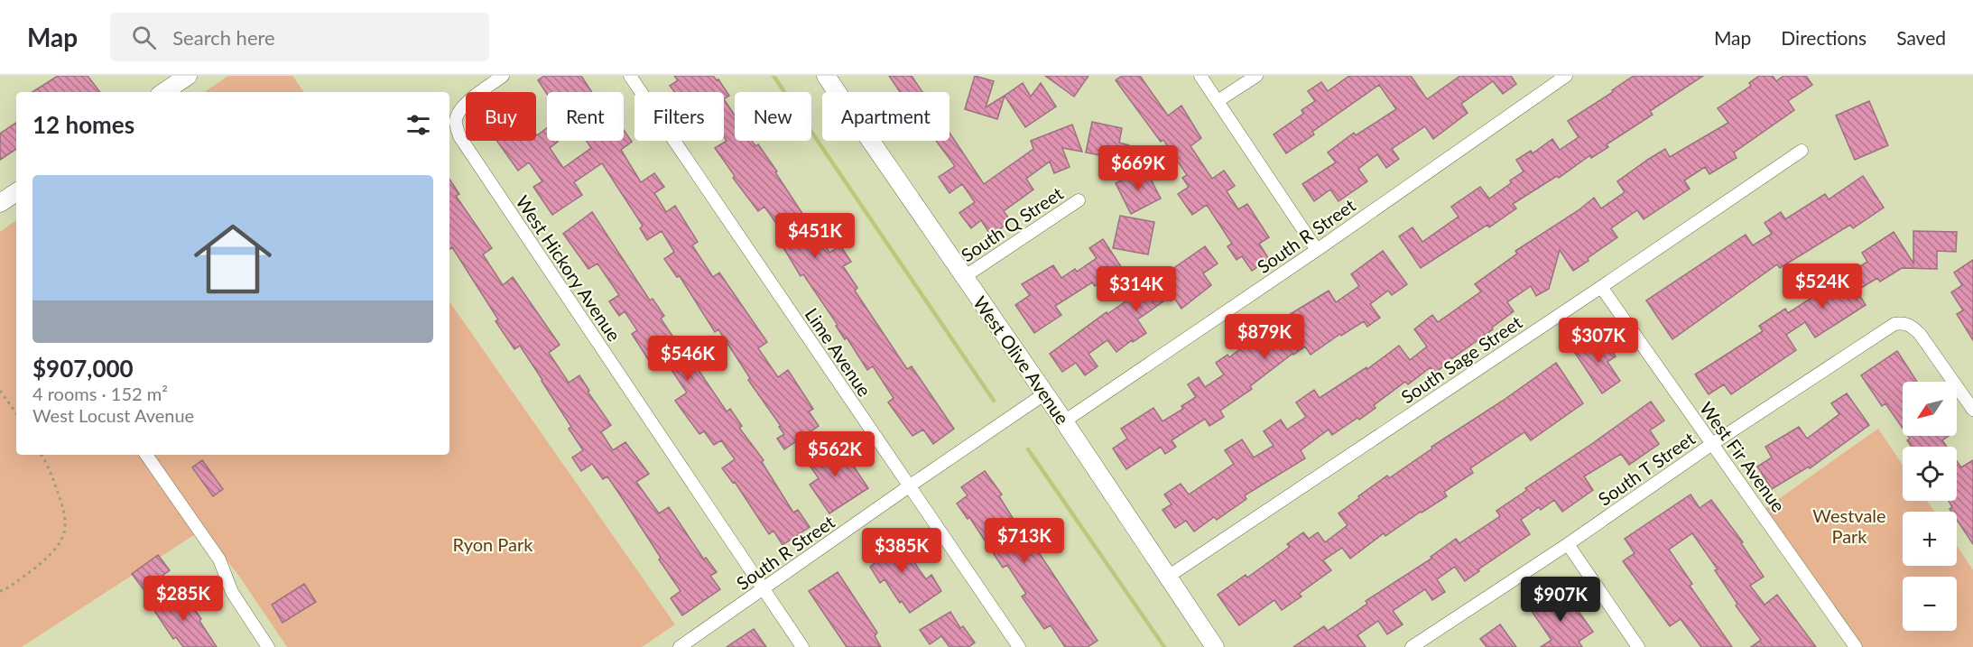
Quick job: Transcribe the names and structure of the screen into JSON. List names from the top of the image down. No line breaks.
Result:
{"streets":{"street":["South Q Street","South R Street","West Hickory Avenue","Lime Avenue","South Sage Street","West Olive Avenue","West Fir Avenue","South T Street"]},"crossings":[["South Q Street","West Olive Avenue"],["South R Street","West Hickory Avenue"],["South R Street","Lime Avenue"],["South R Street","West Olive Avenue"],["South Sage Street","West Olive Avenue"],["South Sage Street","West Fir Avenue"],["West Fir Avenue","South T Street"]],"parks":["Westvale Park","Ryon Park"],"north":"bottom left","page":{"header":"Map","search":"Search here","nav":["Map","Directions","Saved"],"chip":["Buy","Rent","Filters","New","Apartment"],"heading":"12 homes","price":["$669K","$451K","$524K","$314K","$879K","$307K","$546K","$562K","$713K","$385K","$285K","$907K"],"list":[{"name":"$907,000","note":"4 rooms · 152 m² · West Locust Avenue"}],"map_buttons":["+","−"]}}
